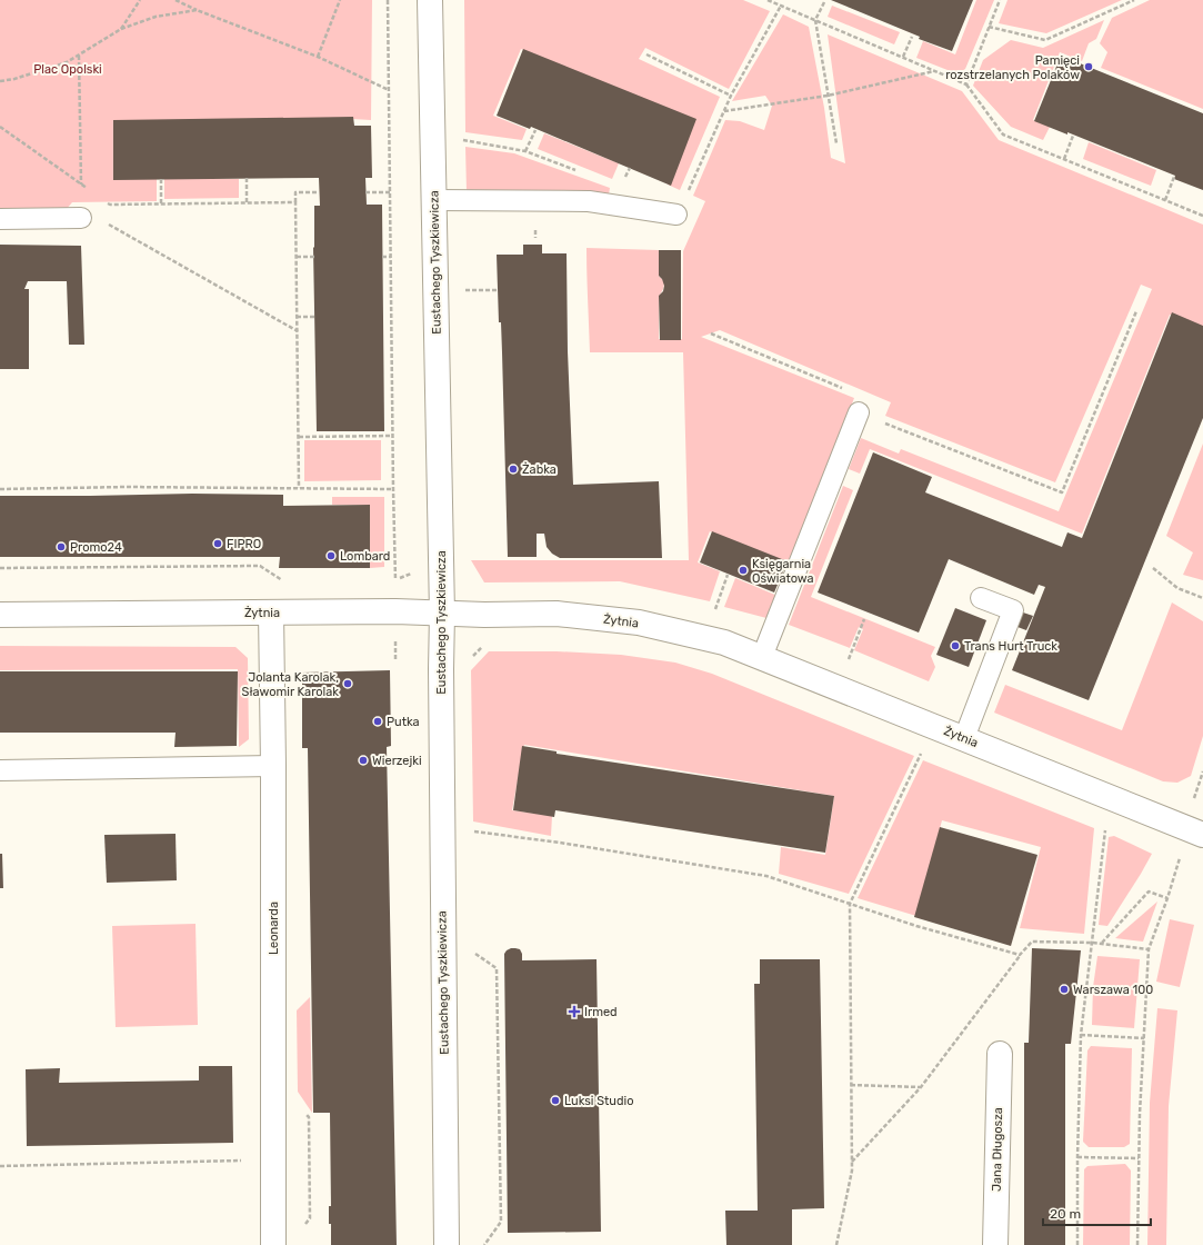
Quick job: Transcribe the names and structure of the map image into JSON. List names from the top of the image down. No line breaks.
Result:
{"streets":{"street":["Eustachego Tyszkiewicza","Żytnia","Leonarda","Jana Długosza"]},"crossings":[["Eustachego Tyszkiewicza","Żytnia"],["Żytnia","Leonarda"]],"parks":["Plac Opolski"],"places":{"other":["Pamięci rozstrzelanych Polaków","Żabka","FIPRO","Promo24","Lombard","Księgarnia Oświatowa","Trans Hurt Truck","Jolanta Karolak, Sławomir Karolak","Putka","Wierzejki","Warszawa 100","Luksi Studio"],"health":["Irmed"]},"scale_bar":"20 m"}
